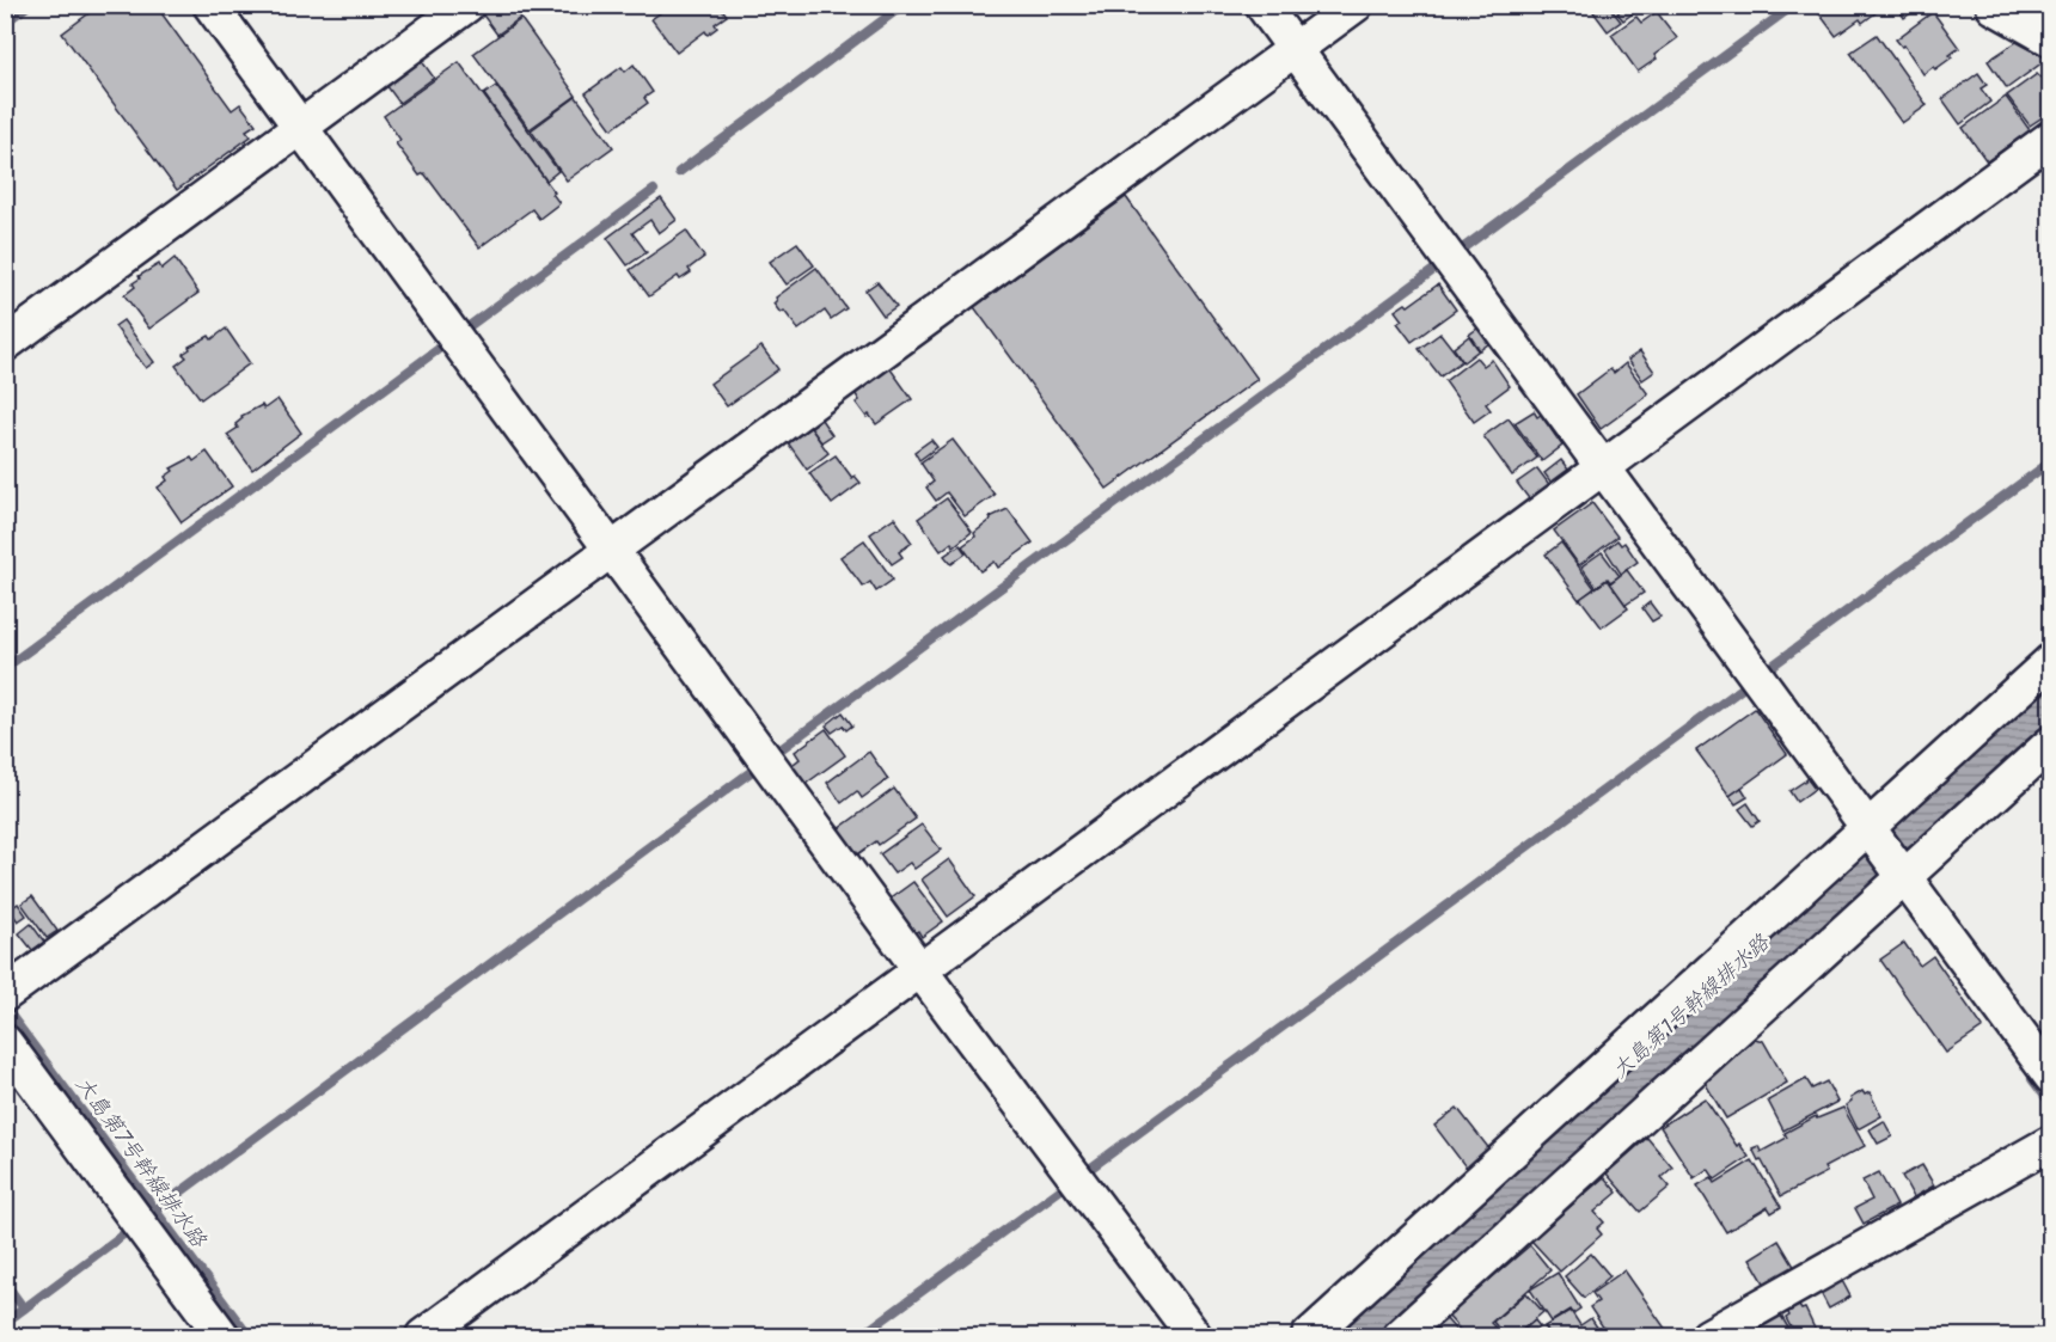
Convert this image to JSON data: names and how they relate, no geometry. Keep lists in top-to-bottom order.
{
  "water": ["大島第1号幹線排水路", "大島第7号幹線排水路"]
}
